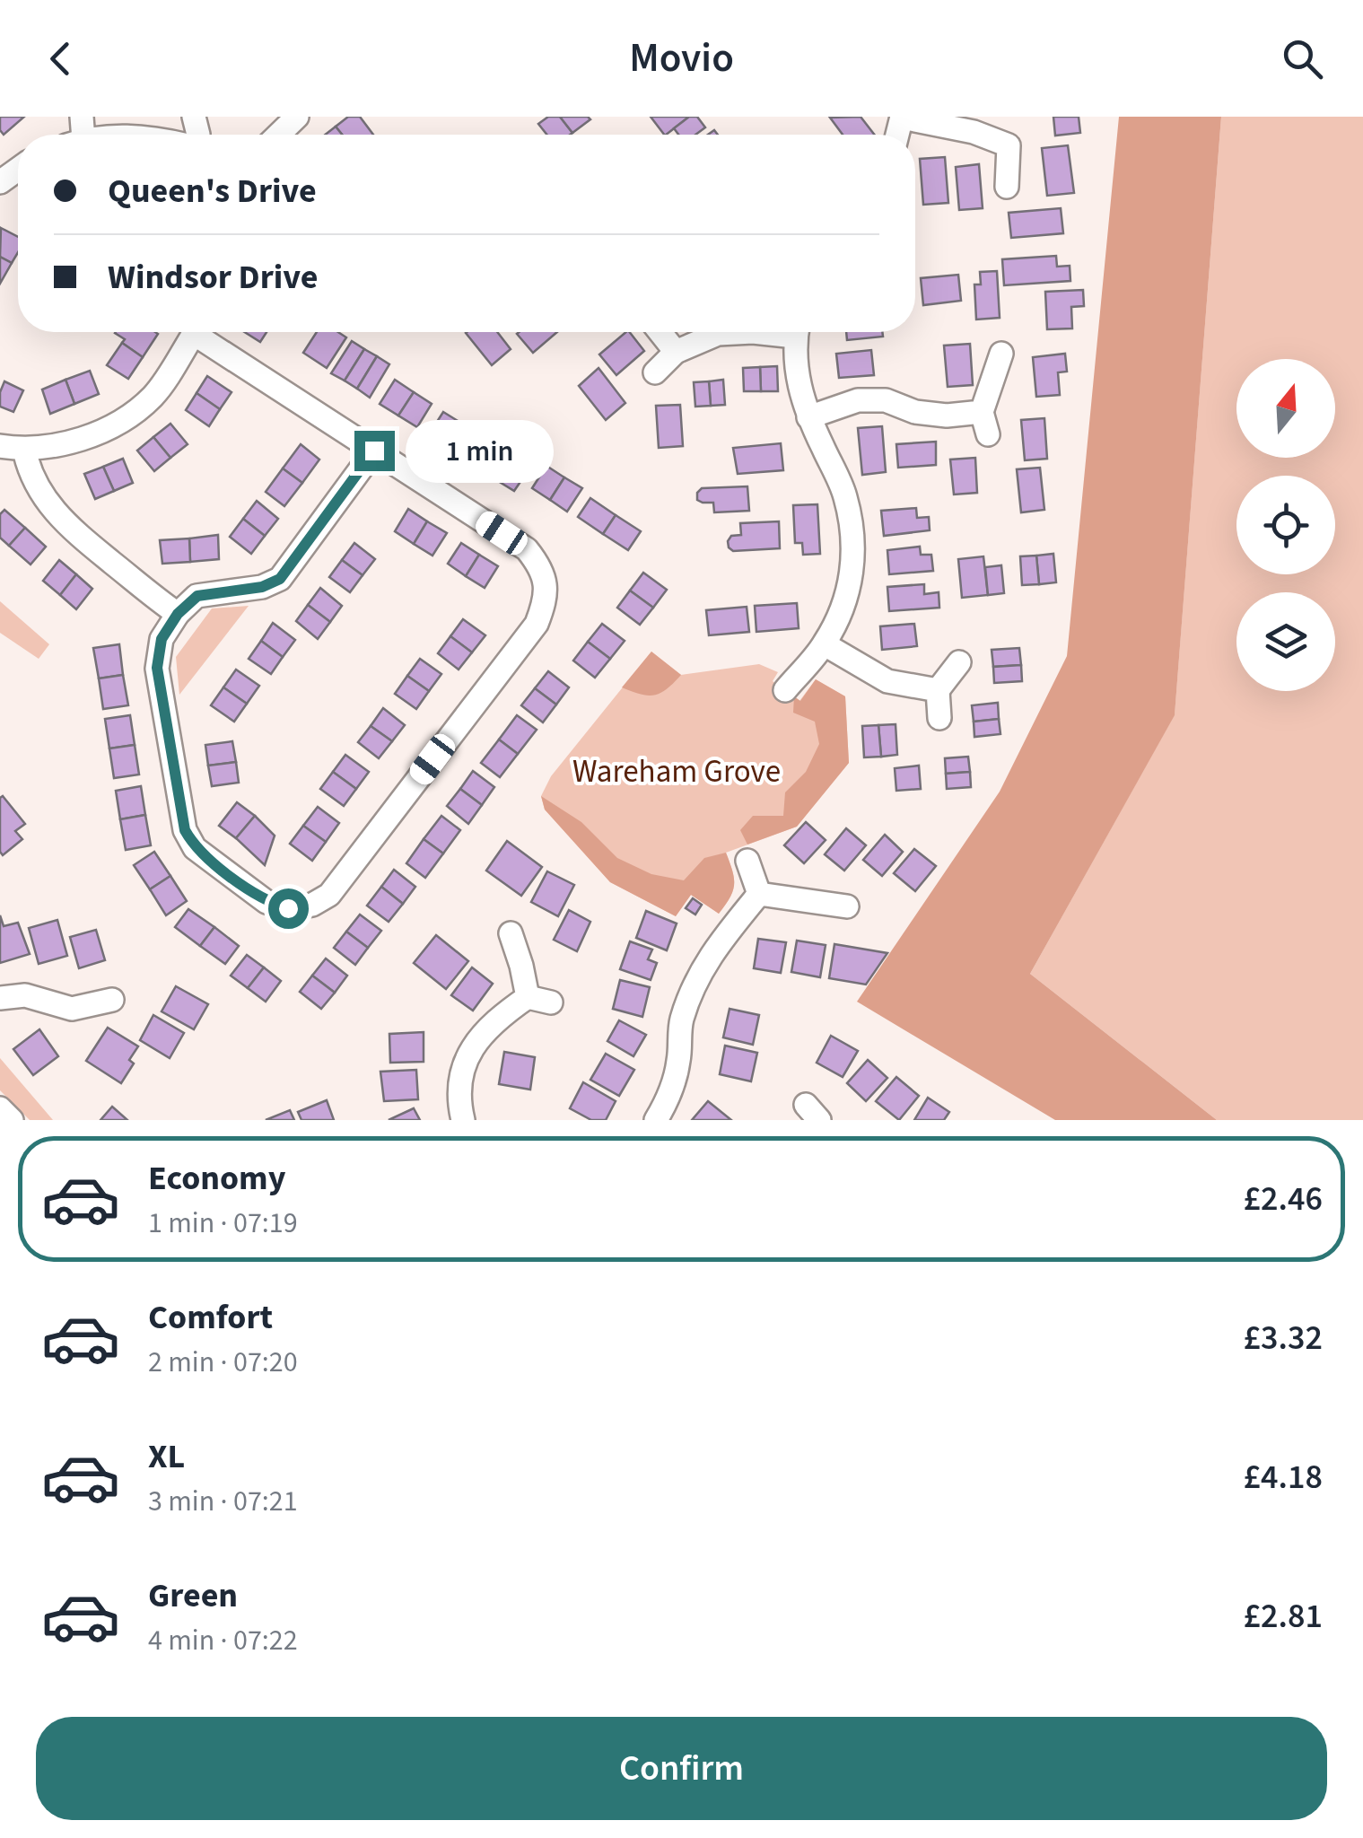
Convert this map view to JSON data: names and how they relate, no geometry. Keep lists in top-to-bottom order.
{
  "parks": ["Wareham Grove"],
  "north": "top",
  "page": {
    "header": "Movio",
    "banner": ["Queen's Drive", "Windsor Drive"],
    "bubble": "1 min",
    "list": [
      {
        "name": "Economy",
        "note": "1 min · 07:19",
        "value": "£2.46"
      },
      {
        "name": "Comfort",
        "note": "2 min · 07:20",
        "value": "£3.32"
      },
      {
        "name": "XL",
        "note": "3 min · 07:21",
        "value": "£4.18"
      },
      {
        "name": "Green",
        "note": "4 min · 07:22",
        "value": "£2.81"
      }
    ],
    "buttons": "Confirm"
  }
}
